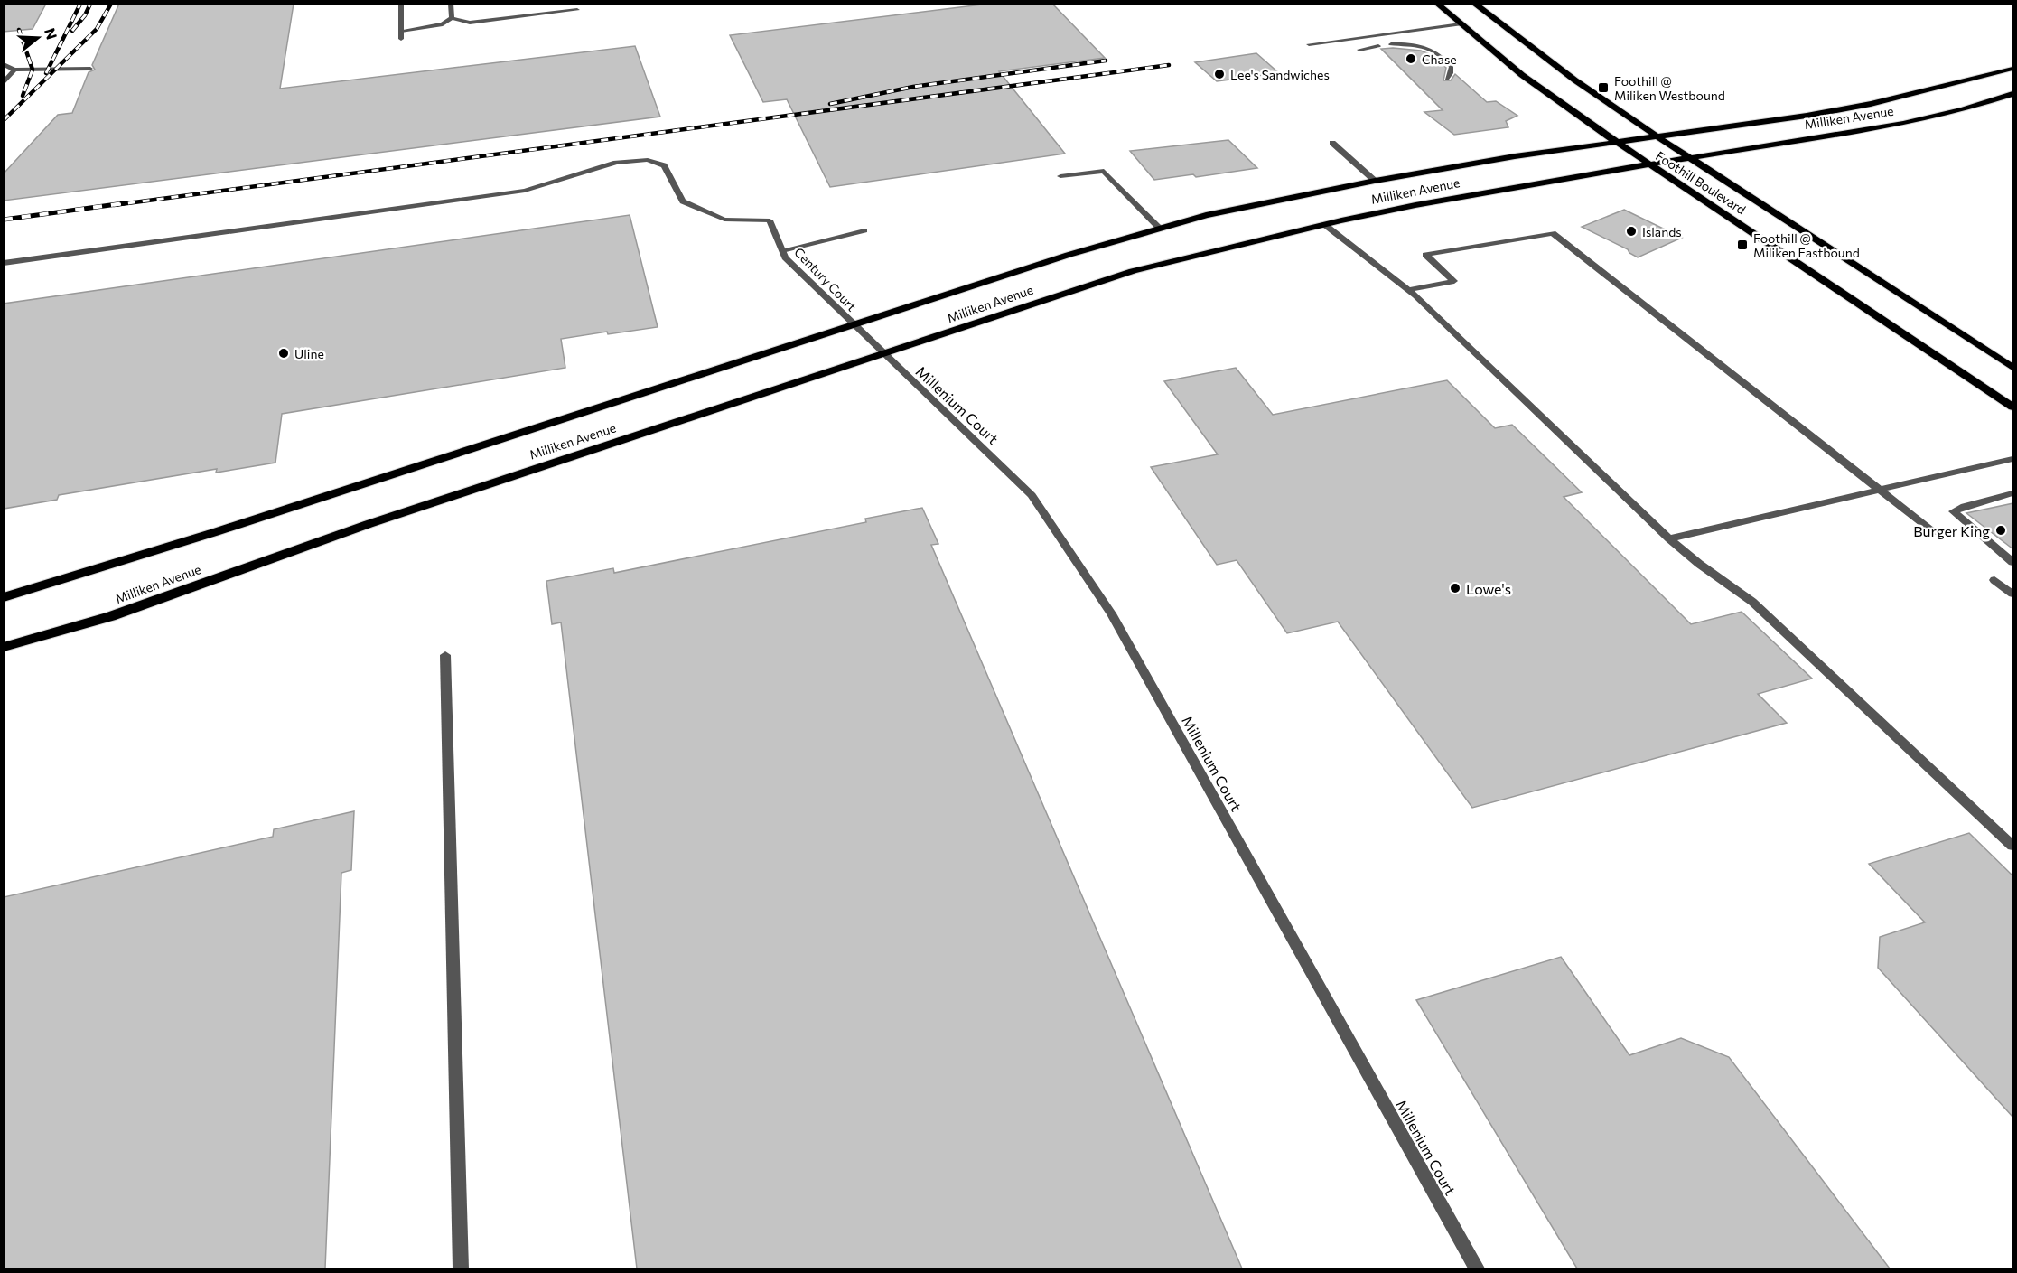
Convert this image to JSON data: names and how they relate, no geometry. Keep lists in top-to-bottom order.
{
  "streets": {
    "main road": ["Milliken Avenue", "Foothill Boulevard"],
    "street": ["Century Court", "Millenium Court"]
  },
  "crossings": [
    ["Milliken Avenue", "Foothill Boulevard"],
    ["Milliken Avenue", "Century Court"],
    ["Milliken Avenue", "Millenium Court"],
    ["Century Court", "Millenium Court"]
  ],
  "places": {
    "other": [
      "Chase",
      "Lee's Sandwiches",
      "Islands",
      "Uline",
      "Burger King",
      "Lowe's"
    ],
    "transit": ["Foothill @ Miliken Westbound", "Foothill @ Miliken Eastbound"]
  },
  "north": "right"
}
